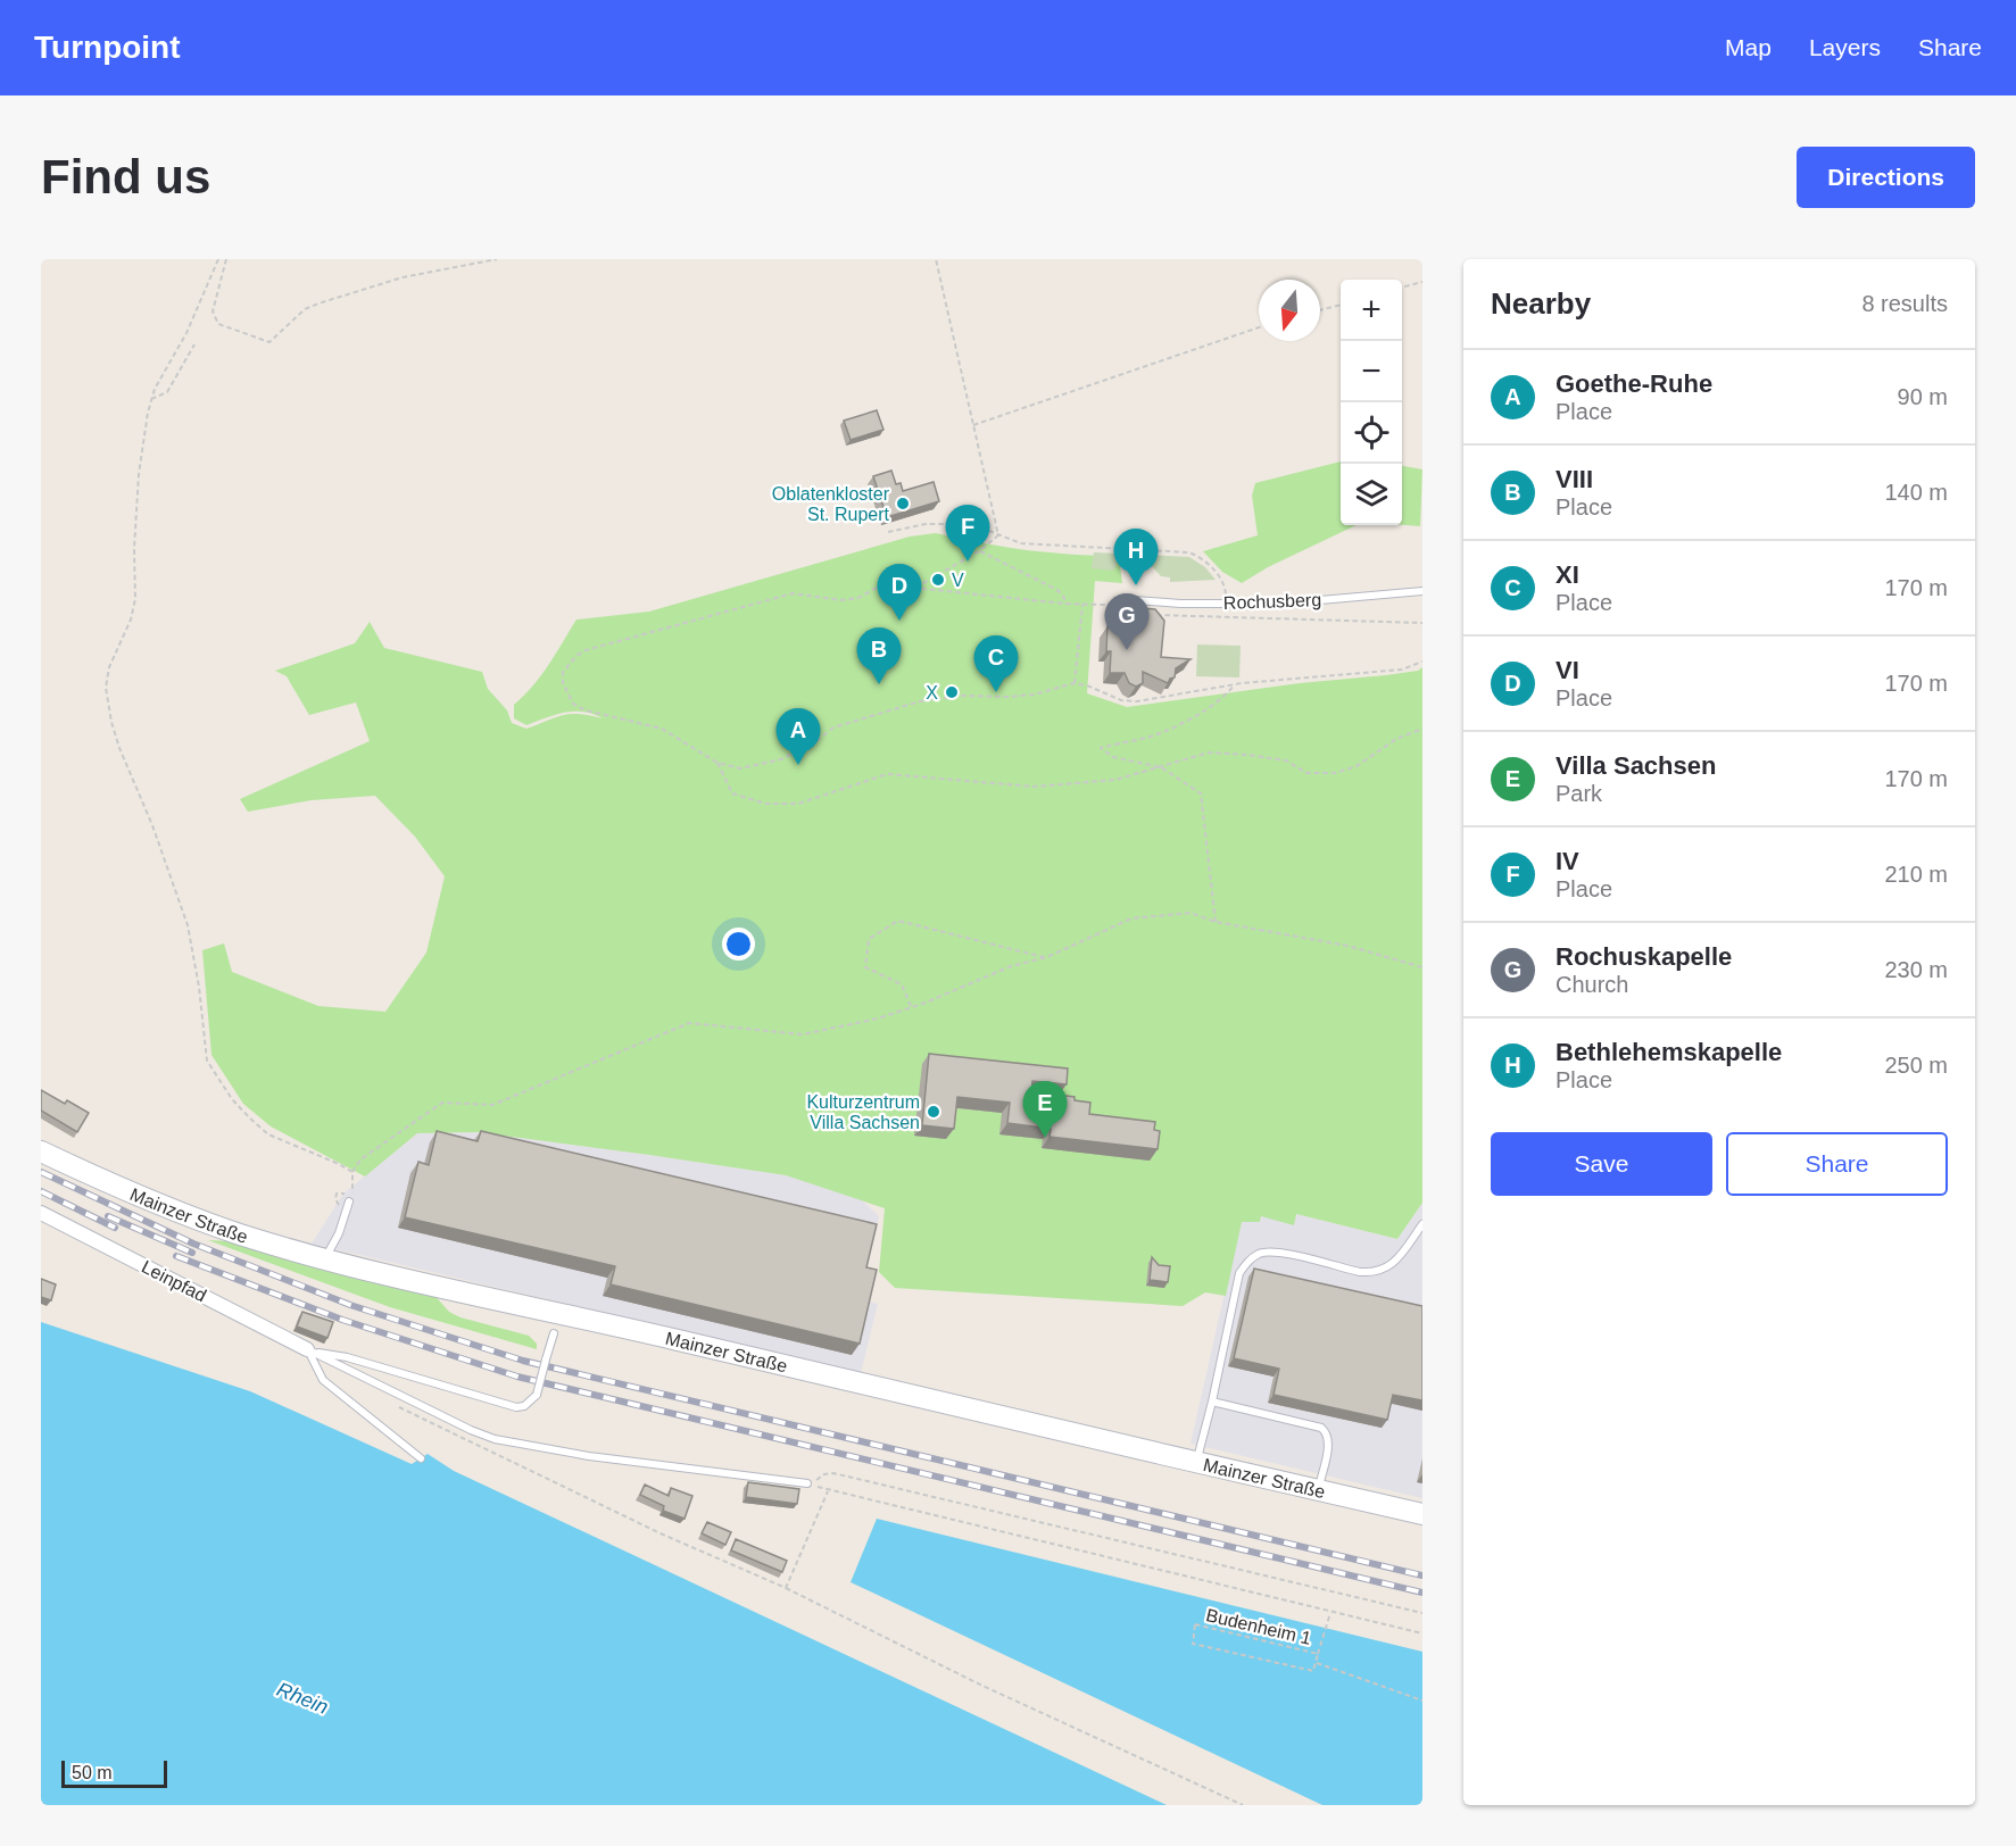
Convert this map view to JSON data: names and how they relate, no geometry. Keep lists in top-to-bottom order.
{
  "streets": {
    "main road": ["Mainzer Straße"],
    "street": ["Leinpfad"],
    "lane": ["Rochusberg"],
    "path": ["Budenheim 1"]
  },
  "water": ["Rhein"],
  "places": [
    "Oblatenkloster St. Rupert",
    "V",
    "X",
    "Kulturzentrum Villa Sachsen"
  ],
  "scale_bar": "50 m",
  "north": "bottom",
  "page": {
    "header": "Turnpoint",
    "nav": ["Map", "Layers", "Share"],
    "buttons": [
      "Directions",
      ["Save", "Share"]
    ],
    "title": "Find us",
    "heading": ["Nearby", "8 results"],
    "map_buttons": ["+", "−"],
    "list": [
      {
        "mark": "A",
        "name": "Goethe-Ruhe",
        "note": "Place",
        "value": "90 m"
      },
      {
        "mark": "B",
        "name": "VIII",
        "note": "Place",
        "value": "140 m"
      },
      {
        "mark": "C",
        "name": "XI",
        "note": "Place",
        "value": "170 m"
      },
      {
        "mark": "D",
        "name": "VI",
        "note": "Place",
        "value": "170 m"
      },
      {
        "mark": "E",
        "name": "Villa Sachsen",
        "note": "Park",
        "value": "170 m"
      },
      {
        "mark": "F",
        "name": "IV",
        "note": "Place",
        "value": "210 m"
      },
      {
        "mark": "G",
        "name": "Rochuskapelle",
        "note": "Church",
        "value": "230 m"
      },
      {
        "mark": "H",
        "name": "Bethlehemskapelle",
        "note": "Place",
        "value": "250 m"
      }
    ],
    "pins": [
      "F",
      "H",
      "D",
      "G",
      "B",
      "C",
      "A",
      "E"
    ],
    "scale": "50 m"
  }
}
